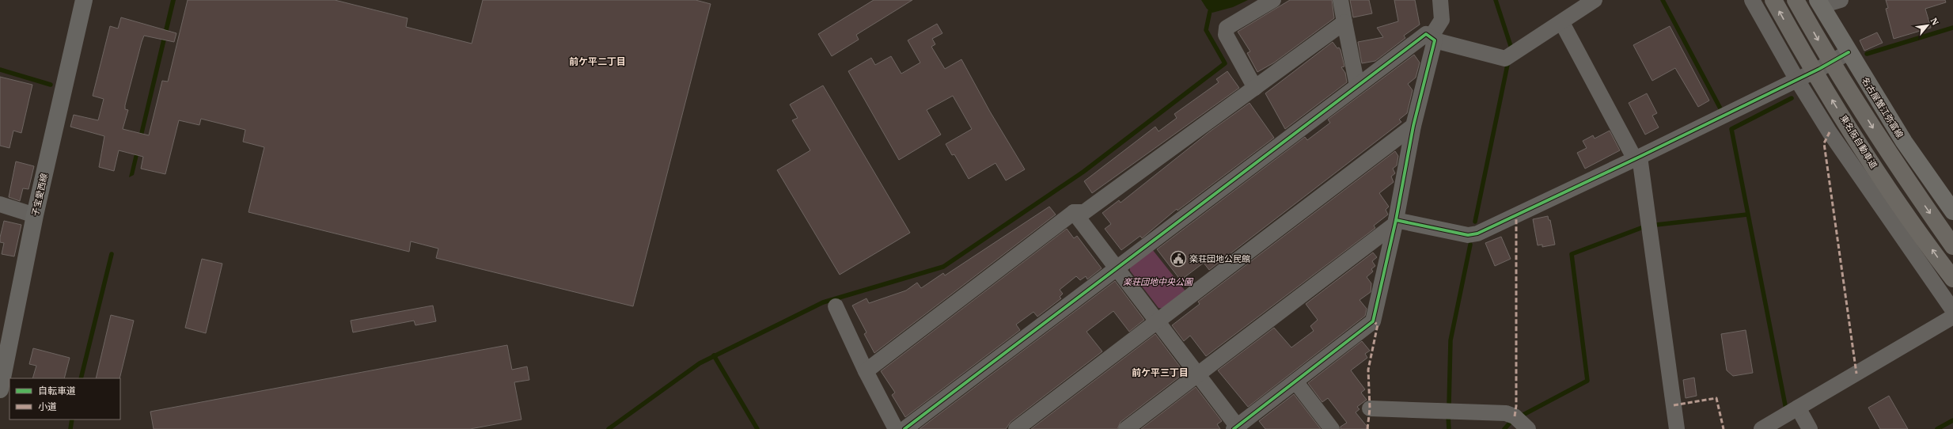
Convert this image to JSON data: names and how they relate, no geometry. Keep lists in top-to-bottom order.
{
  "streets": {
    "highway": ["東名阪自動車道"],
    "main road": ["名古屋蟹江弥富線", "子宝愛西線"]
  },
  "districts": ["前ケ平二丁目", "前ケ平三丁目"],
  "parks": ["楽荘団地中央公園"],
  "places": {
    "public building": ["楽荘団地公民館"]
  },
  "legend": ["自転車道", "小道"],
  "north": "top right"
}
